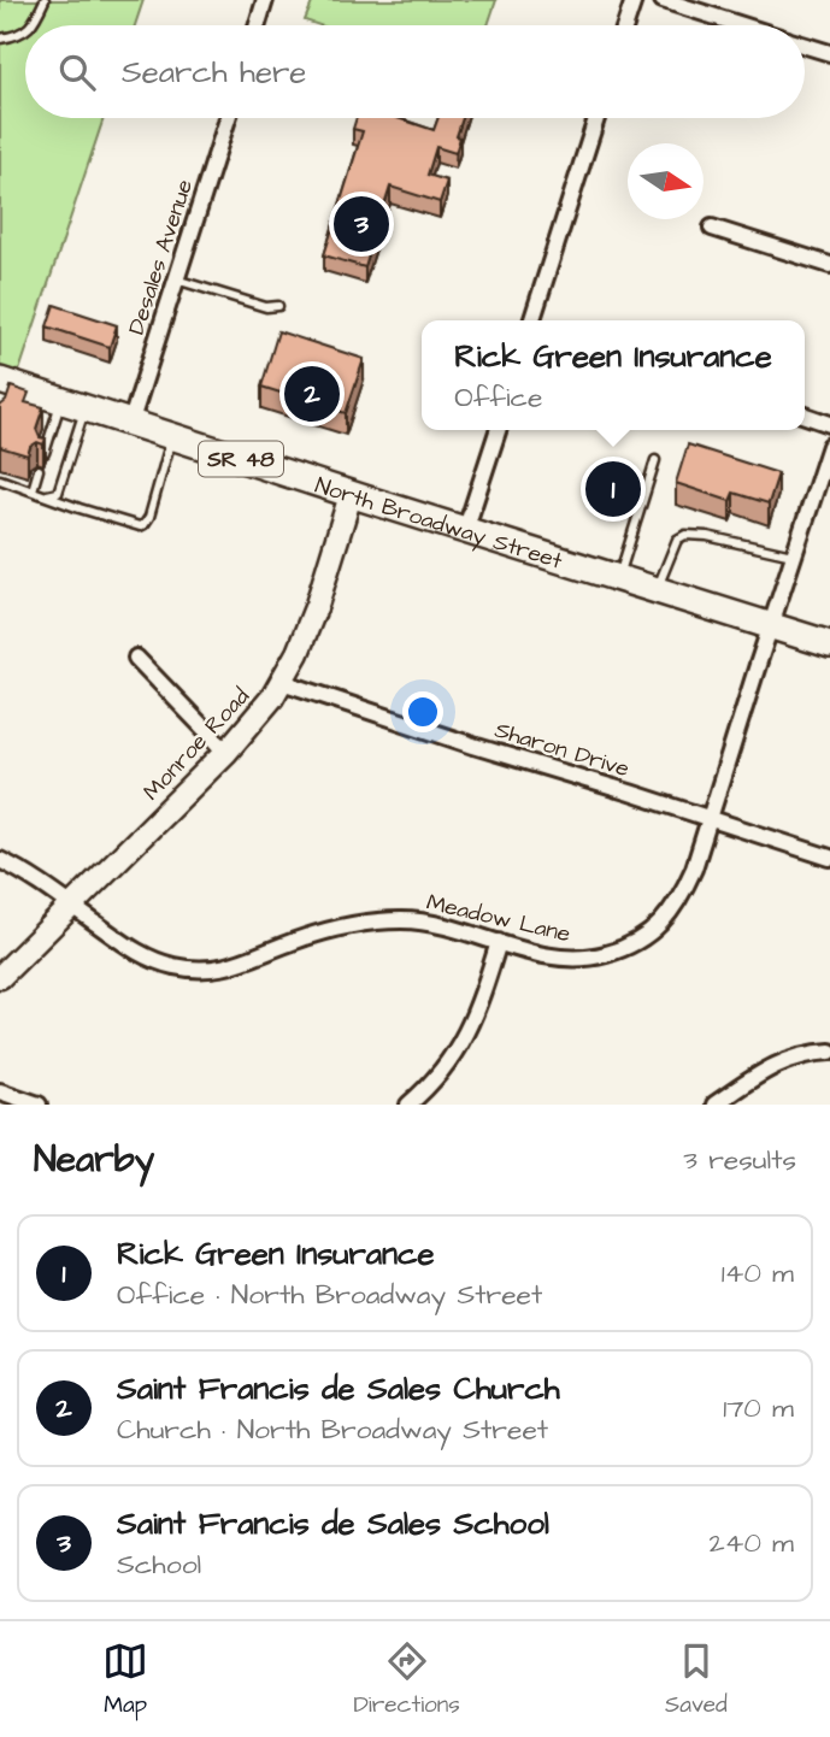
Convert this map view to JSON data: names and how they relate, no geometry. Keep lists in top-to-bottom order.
{
  "streets": {
    "main road": ["SR 48", "North Broadway Street"],
    "street": [
      "Desales Avenue",
      "Monroe Road",
      "Sharon Drive",
      "Meadow Lane"
    ]
  },
  "crossings": [
    ["Desales Avenue", "North Broadway Street"],
    ["North Broadway Street", "Monroe Road"],
    ["North Broadway Street", "Meadow Lane"],
    ["Monroe Road", "Sharon Drive"],
    ["Monroe Road", "Meadow Lane"],
    ["Sharon Drive", "Meadow Lane"]
  ],
  "north": "right",
  "page": {
    "search": "Search here",
    "pins": ["3", "2", "1"],
    "popup": ["Rick Green Insurance", "Office"],
    "heading": ["Nearby", "3 results"],
    "list": [
      {
        "mark": "1",
        "name": "Rick Green Insurance",
        "note": "Office · North Broadway Street",
        "value": "140 m"
      },
      {
        "mark": "2",
        "name": "Saint Francis de Sales Church",
        "note": "Church · North Broadway Street",
        "value": "170 m"
      },
      {
        "mark": "3",
        "name": "Saint Francis de Sales School",
        "note": "School",
        "value": "240 m"
      }
    ],
    "nav": ["Map", "Directions", "Saved"]
  }
}
